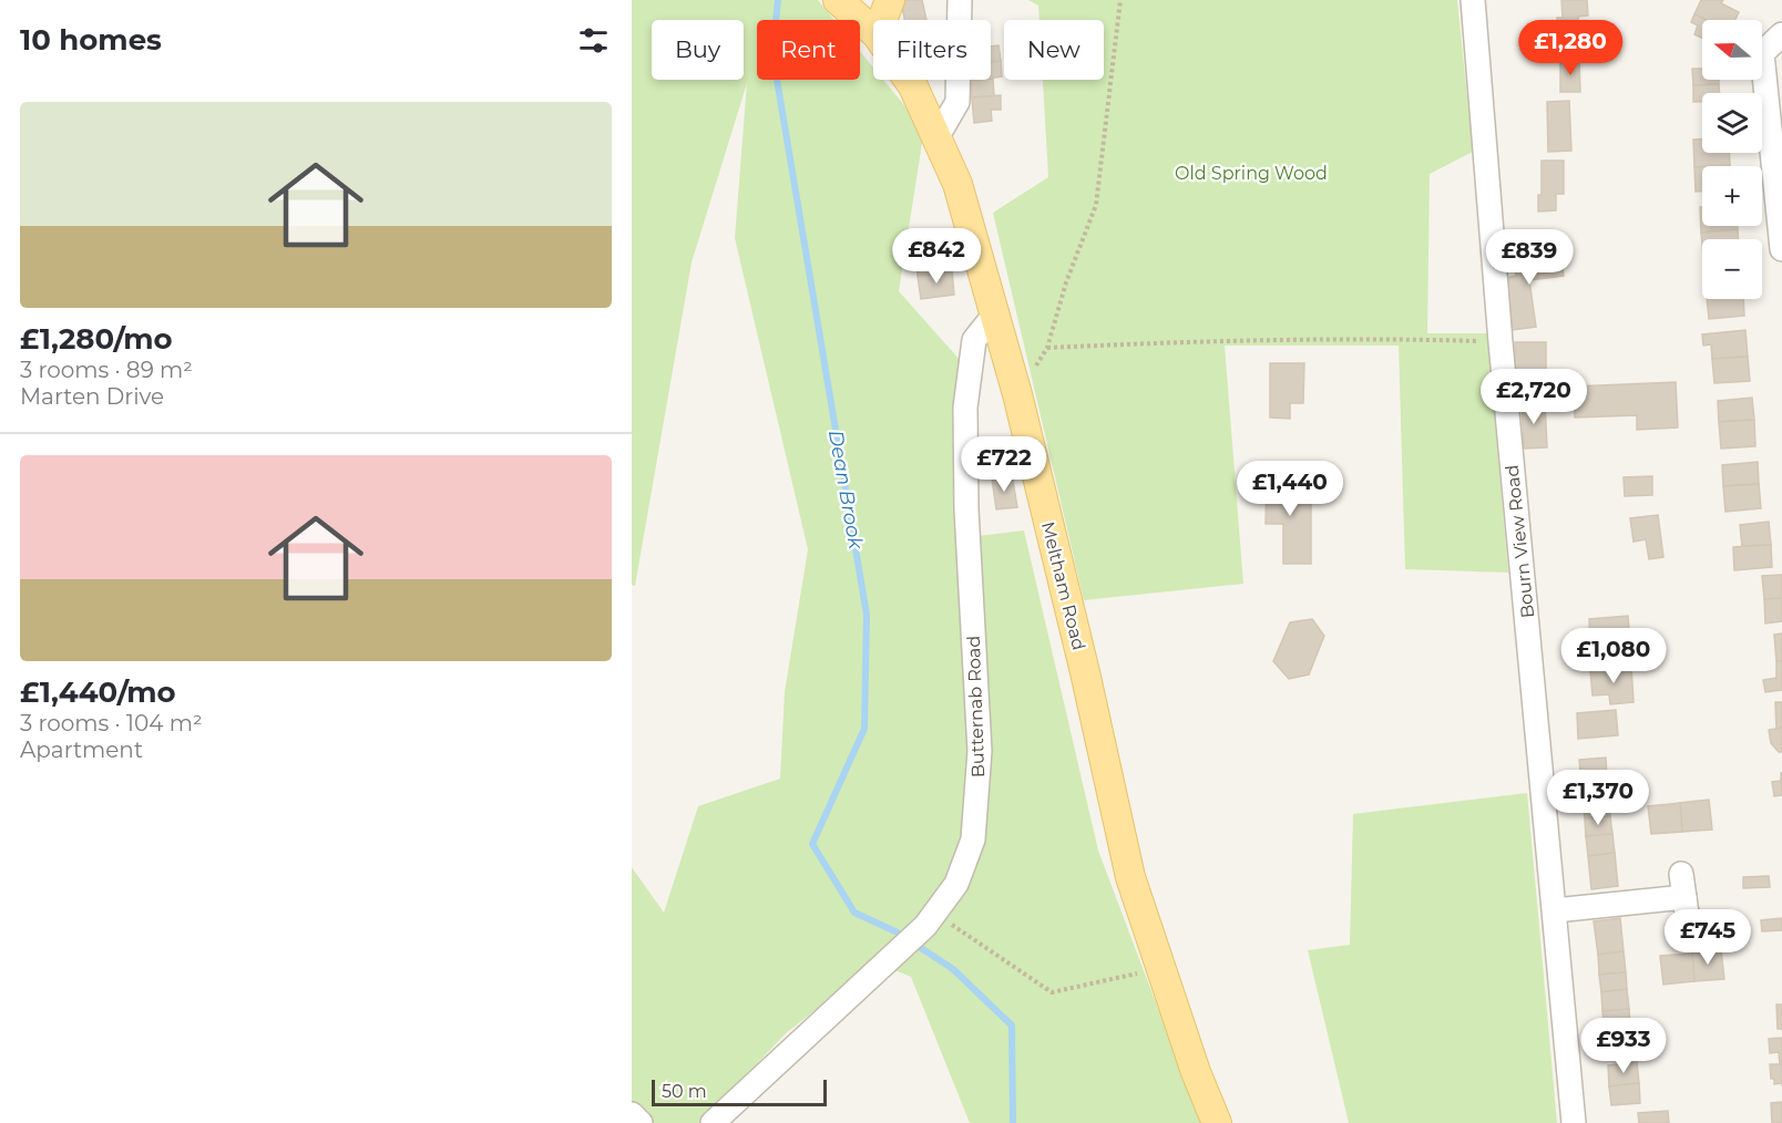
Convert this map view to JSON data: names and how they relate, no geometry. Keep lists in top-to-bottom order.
{
  "streets": {
    "main road": ["Meltham Road"],
    "street": ["Bourn View Road", "Butternab Road"]
  },
  "crossings": [
    ["Meltham Road", "Butternab Road"]
  ],
  "water": ["Dean Brook"],
  "parks": ["Old Spring Wood"],
  "scale_bar": "50 m",
  "north": "left",
  "page": {
    "heading": "10 homes",
    "map_buttons": ["+", "−"],
    "price": [
      "£1,280",
      "£842",
      "£839",
      "£2,720",
      "£722",
      "£1,440",
      "£1,080",
      "£1,370",
      "£745",
      "£933"
    ],
    "chip": [
      "Buy",
      "Rent",
      "Filters",
      "New"
    ],
    "list": [
      {
        "name": "£1,280/mo",
        "note": "3 rooms · 89 m² · Marten Drive"
      },
      {
        "name": "£1,440/mo",
        "note": "3 rooms · 104 m² · Apartment"
      }
    ],
    "scale": "50 m"
  }
}
